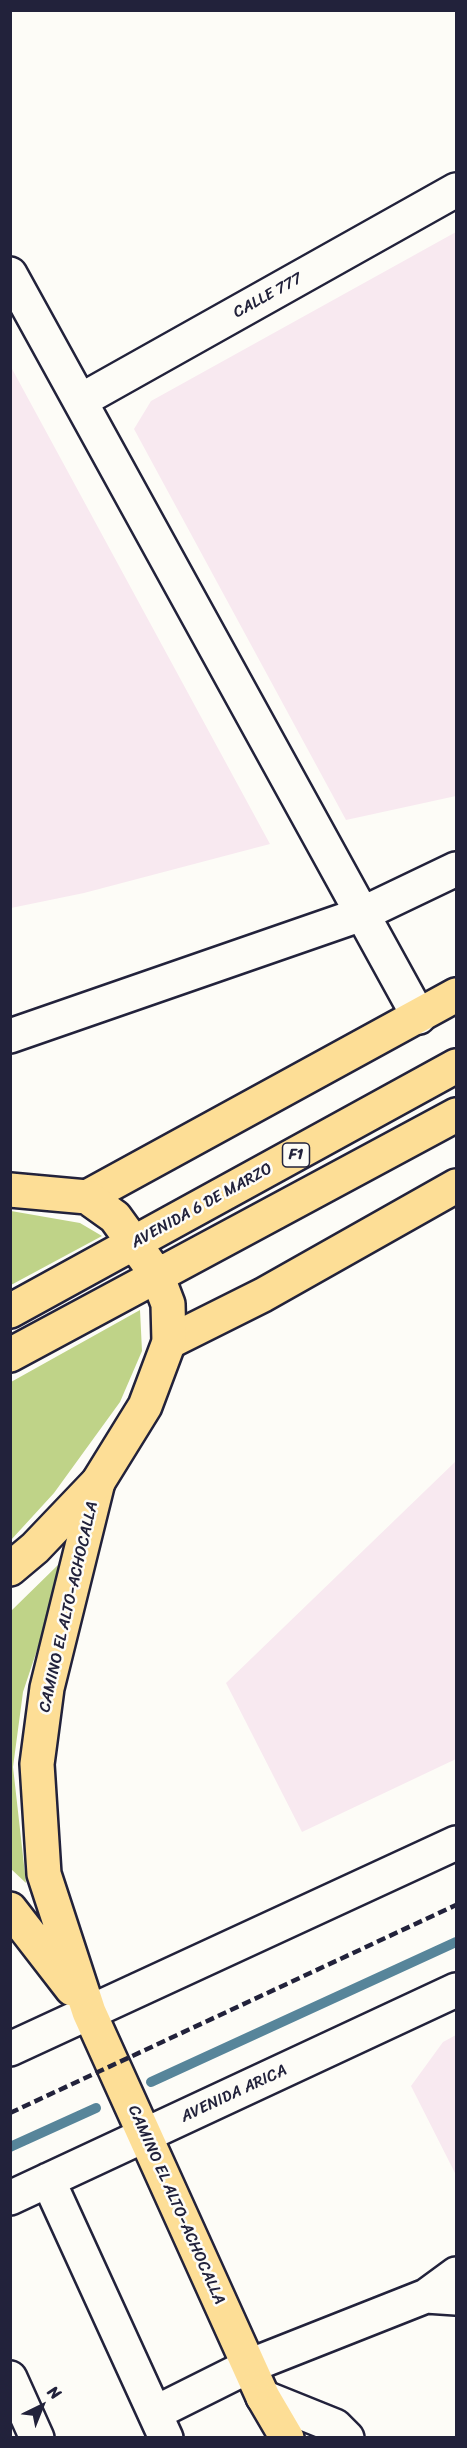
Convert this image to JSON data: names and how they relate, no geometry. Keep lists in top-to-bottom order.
{
  "streets": {
    "main road": ["F1", "AVENIDA 6 DE MARZO", "CAMINO EL ALTO-ACHOCALLA"],
    "street": ["CALLE 777", "AVENIDA ARICA"]
  },
  "crossings": [
    ["CAMINO EL ALTO-ACHOCALLA", "AVENIDA ARICA"]
  ],
  "north": "top right"
}
